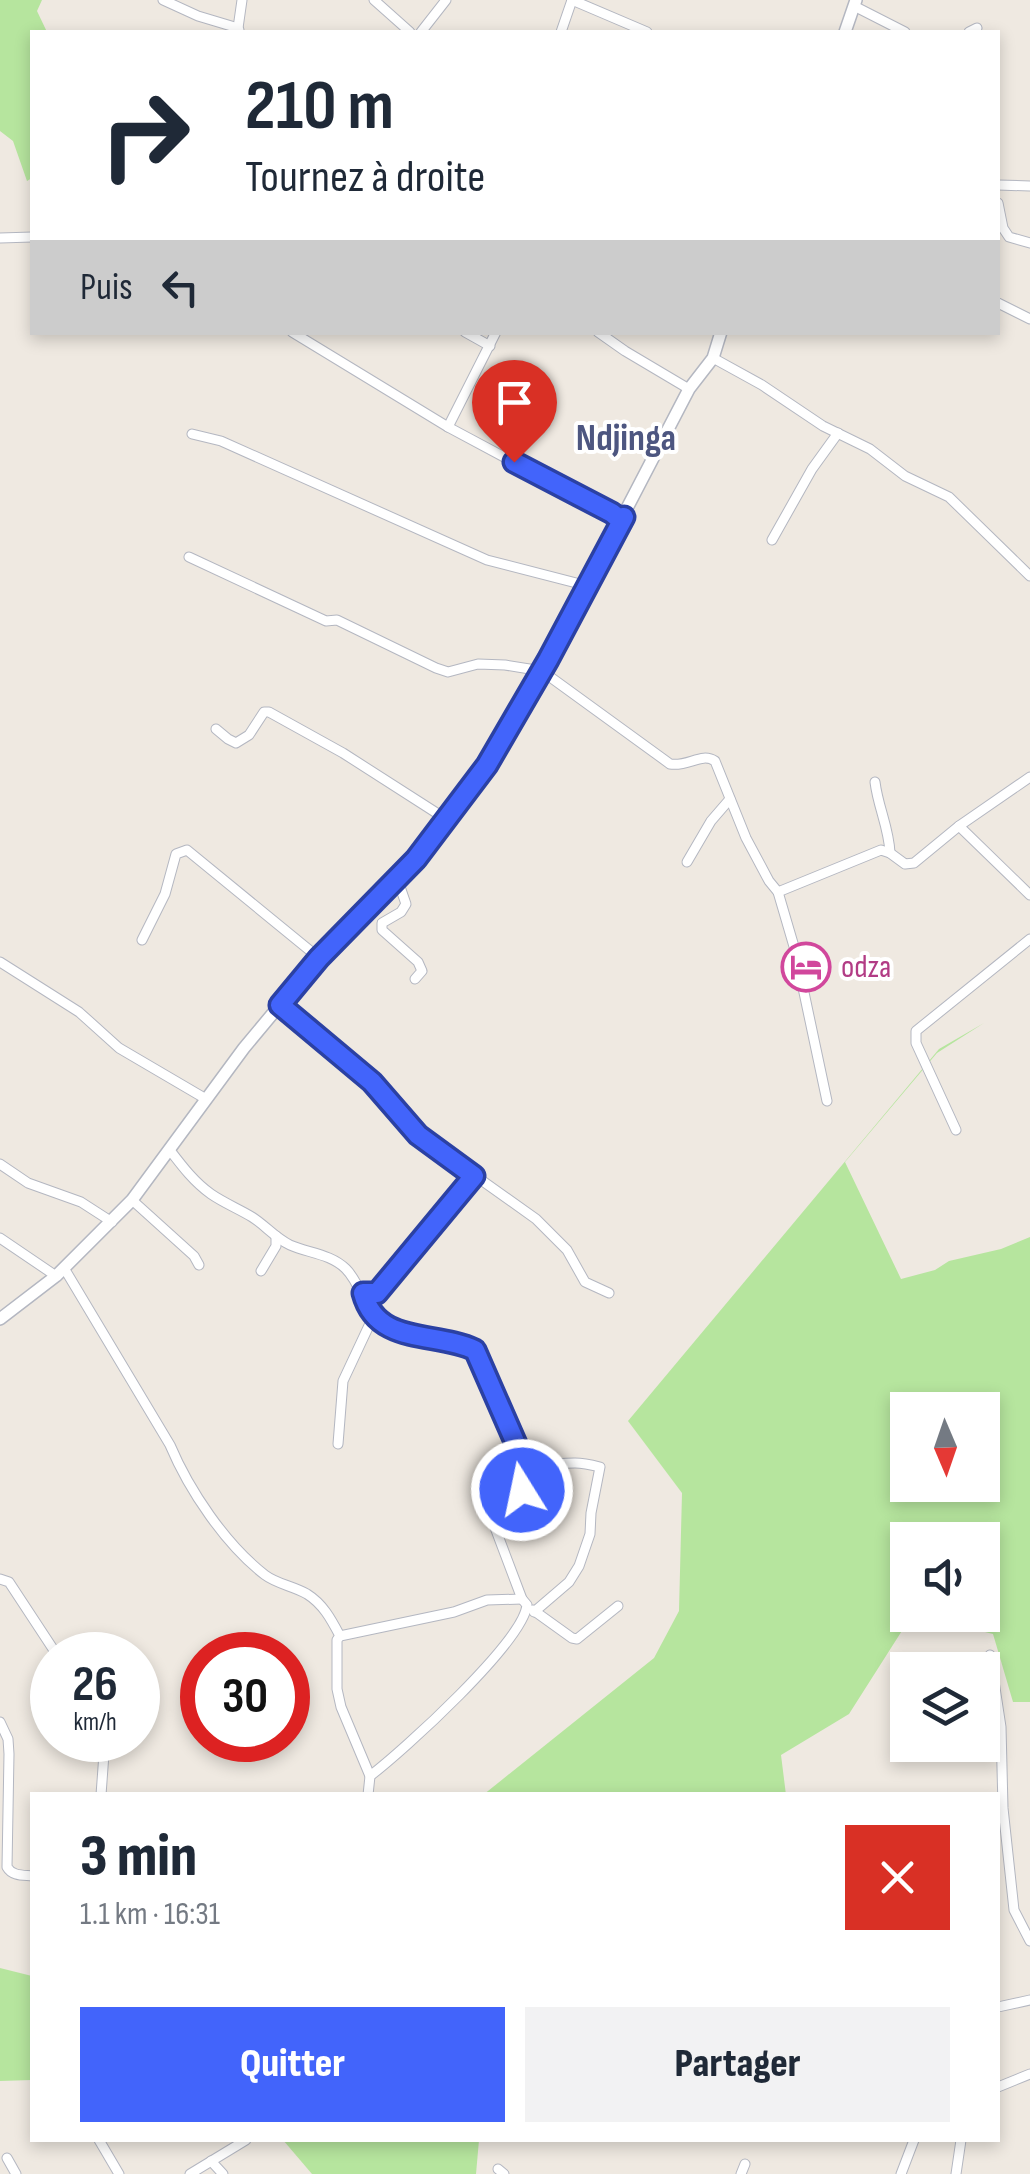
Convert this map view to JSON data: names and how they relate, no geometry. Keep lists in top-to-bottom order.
{
  "districts": ["Ndjinga"],
  "places": {
    "hotel": ["odza"]
  },
  "north": "bottom",
  "page": {
    "turn": ["210 m", "Tournez à droite"],
    "then": "Puis",
    "speed": "26 km/h",
    "limit": "30",
    "heading": ["3 min", "1.1 km · 16:31"],
    "buttons": ["Quitter", "Partager"]
  }
}
